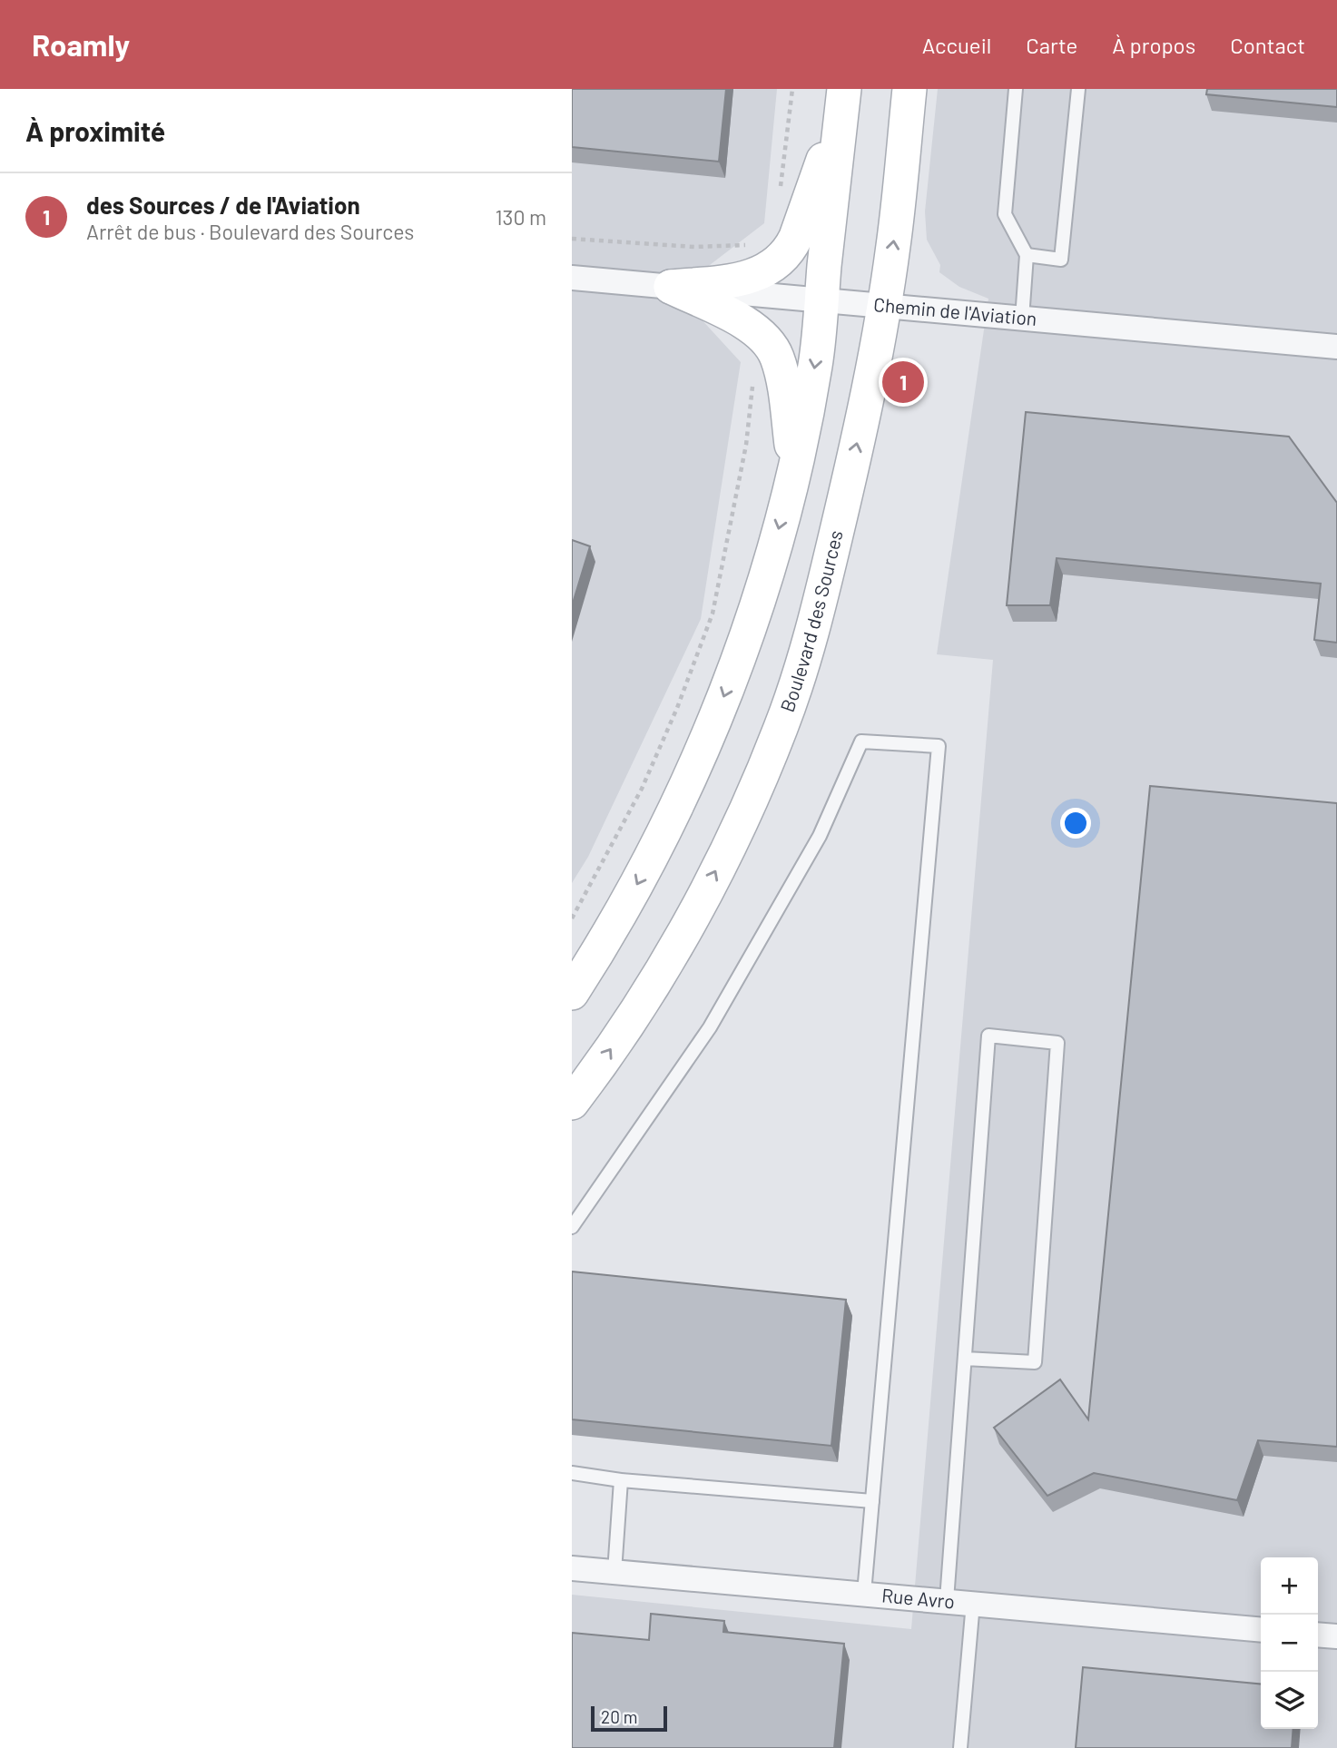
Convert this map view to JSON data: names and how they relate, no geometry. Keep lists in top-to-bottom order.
{
  "streets": {
    "main road": ["Boulevard des Sources"],
    "street": ["Chemin de l'Aviation", "Rue Avro"]
  },
  "crossings": [
    ["Chemin de l'Aviation", "Boulevard des Sources"]
  ],
  "scale_bar": "20 m",
  "page": {
    "header": "Roamly",
    "nav": [
      "Accueil",
      "Carte",
      "À propos",
      "Contact"
    ],
    "heading": "À proximité",
    "list": [
      {
        "mark": "1",
        "name": "des Sources / de l'Aviation",
        "note": "Arrêt de bus · Boulevard des Sources",
        "value": "130 m"
      }
    ],
    "pins": "1",
    "map_buttons": ["+", "−"],
    "scale": "20 m"
  }
}
